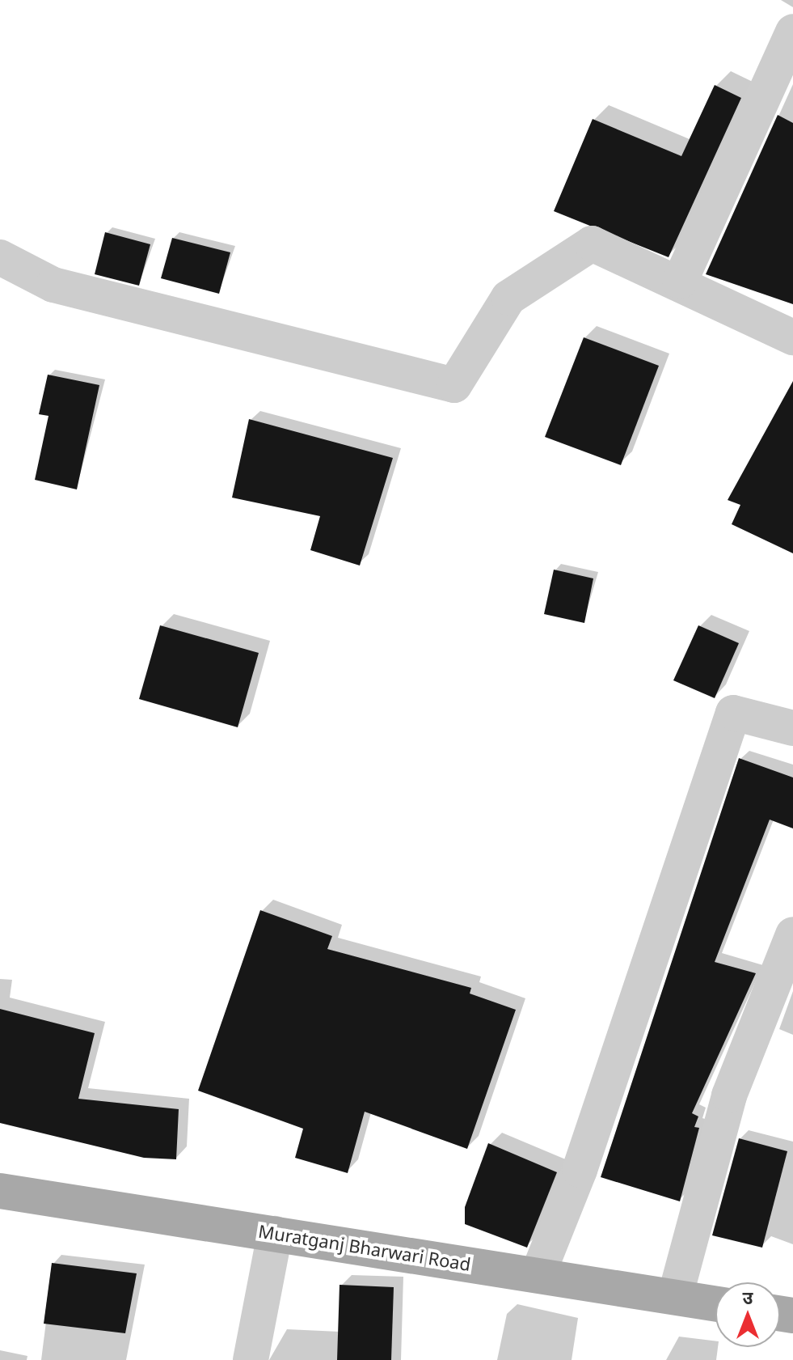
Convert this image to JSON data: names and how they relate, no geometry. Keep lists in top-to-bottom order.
{
  "streets": {
    "main road": ["Muratganj Bharwari Road"]
  },
  "north": "top"
}
